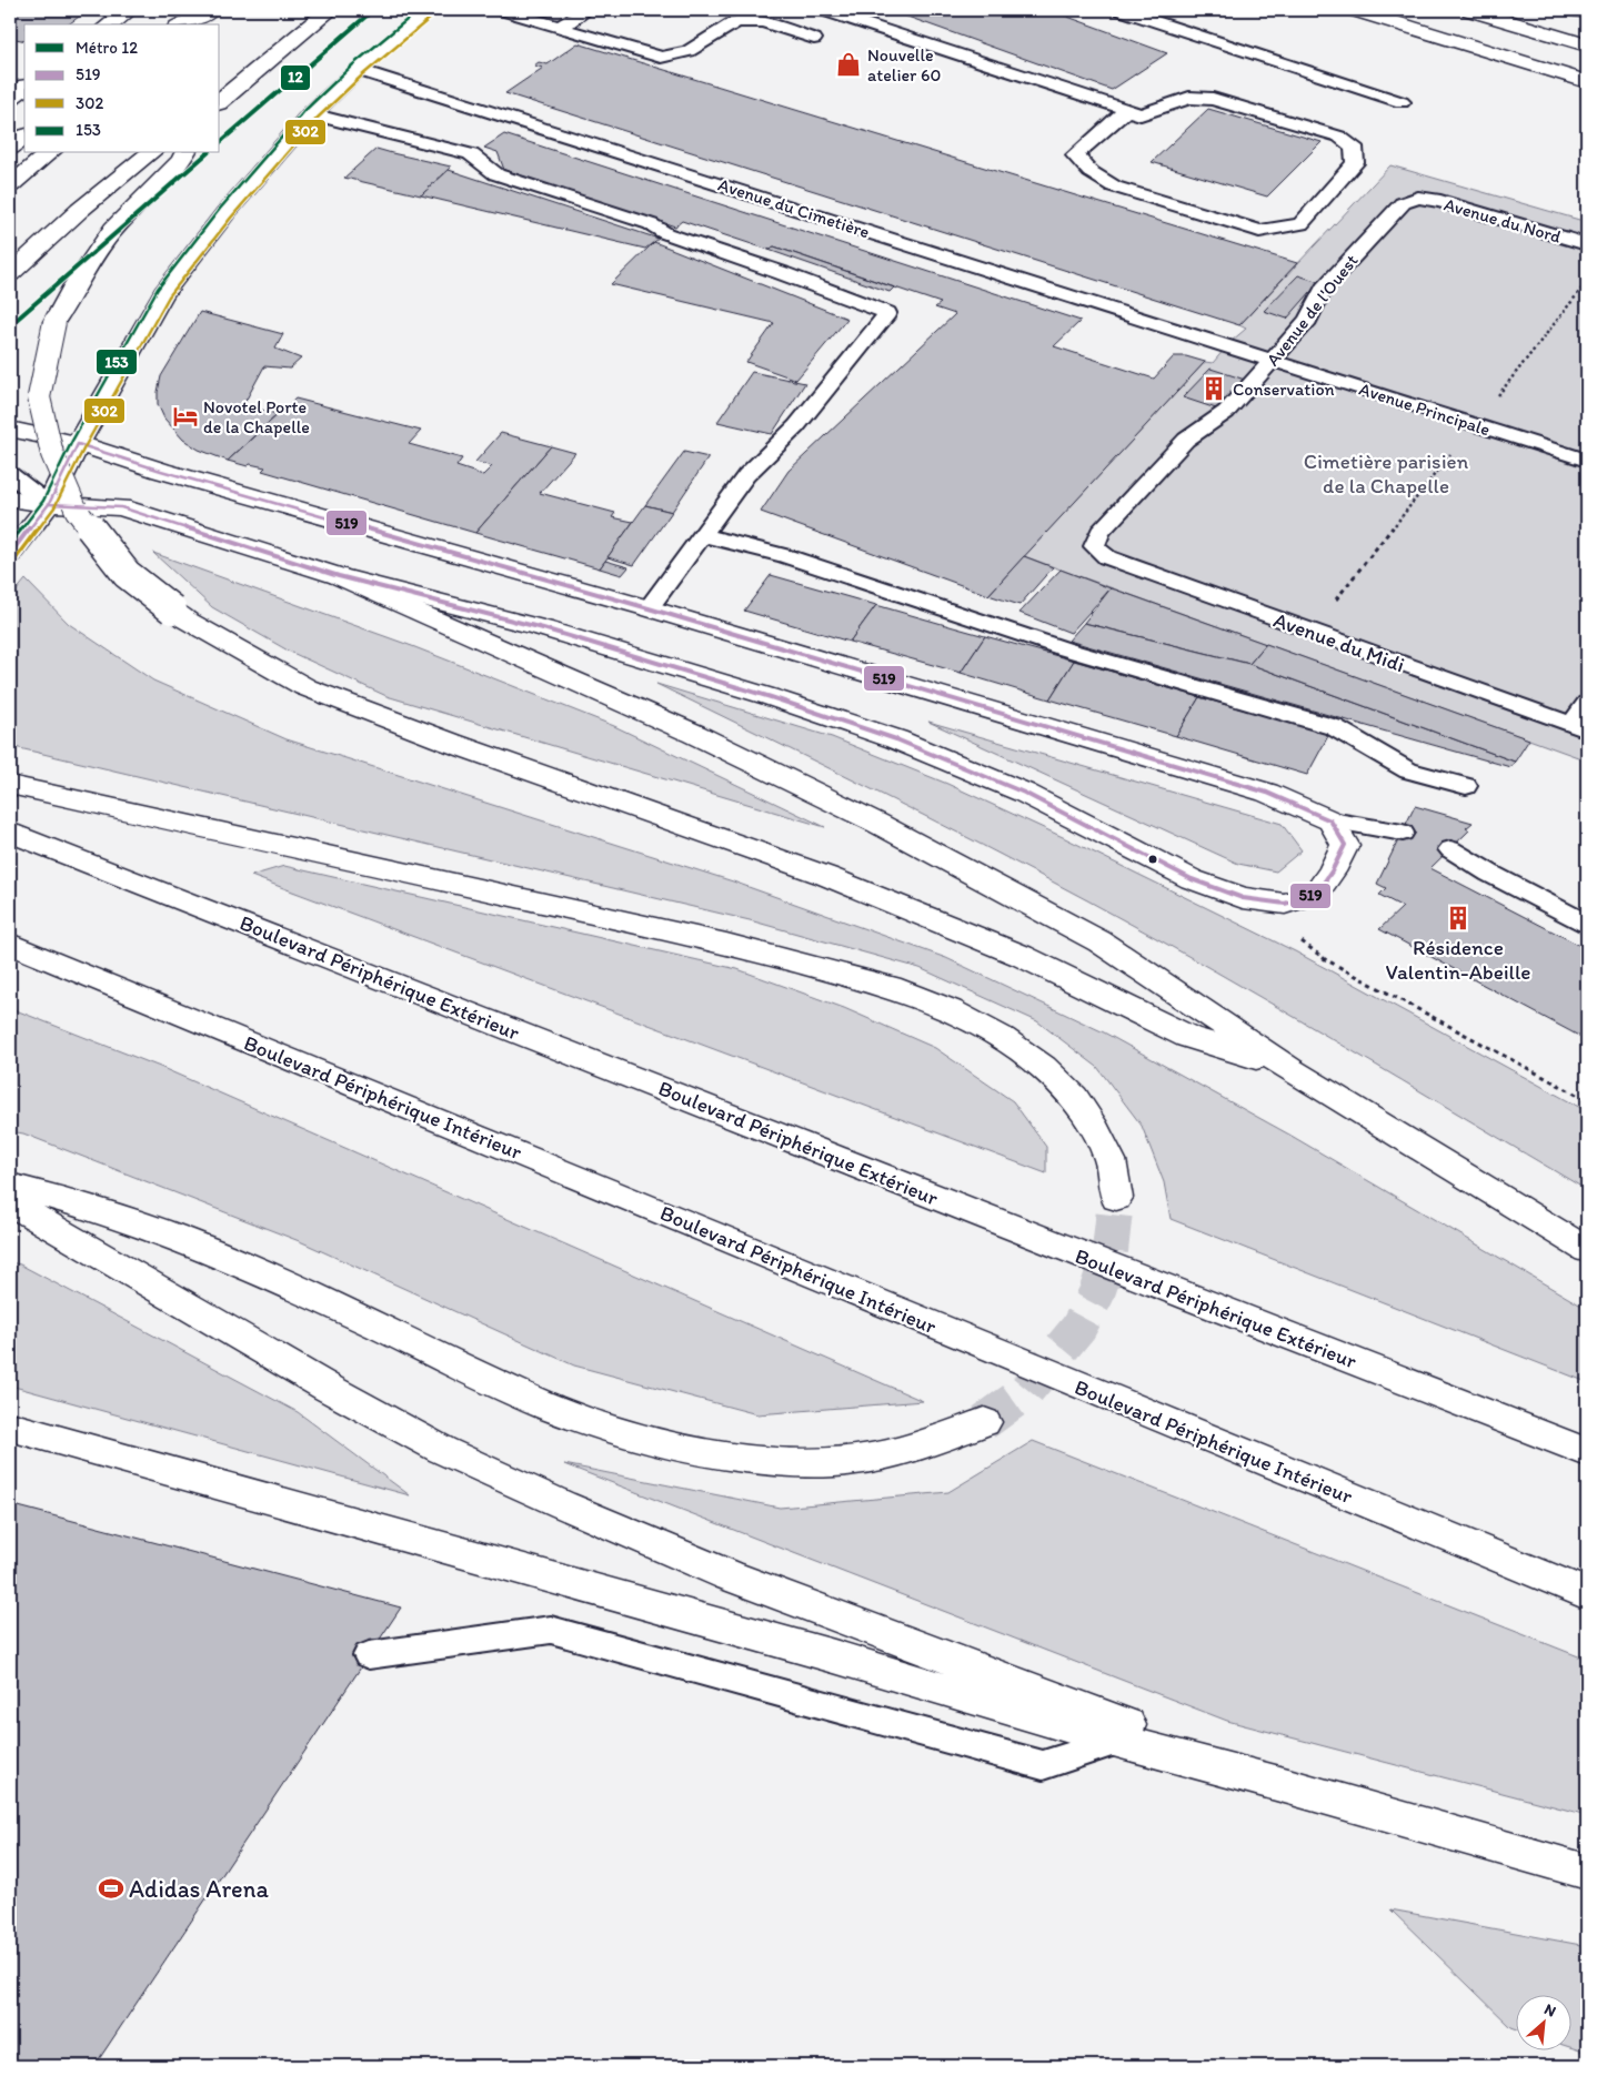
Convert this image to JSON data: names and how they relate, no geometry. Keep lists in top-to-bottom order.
{
  "streets": {
    "main road": ["Boulevard Périphérique Extérieur", "Boulevard Périphérique Intérieur"],
    "lane": [
      "Avenue du Cimetière",
      "Avenue du Nord",
      "Avenue de l'Ouest",
      "Avenue Principale",
      "Avenue du Midi"
    ]
  },
  "crossings": [
    ["Avenue du Cimetière", "Avenue Principale"],
    ["Avenue du Nord", "Avenue de l'Ouest"],
    ["Avenue de l'Ouest", "Avenue Principale"],
    ["Avenue de l'Ouest", "Avenue du Midi"]
  ],
  "parks": ["Cimetière parisien de la Chapelle"],
  "places": {
    "shop": ["Nouvelle atelier 60"],
    "building": ["Conservation", "Résidence Valentin-Abeille"],
    "hotel": ["Novotel Porte de la Chapelle"],
    "sports": ["Adidas Arena"]
  },
  "lines": [
    "metro line 12",
    "transit line 153",
    "transit line 302",
    "transit line 519"
  ],
  "legend": [
    "Métro 12",
    "519",
    "302",
    "153"
  ],
  "north": "top right"
}
